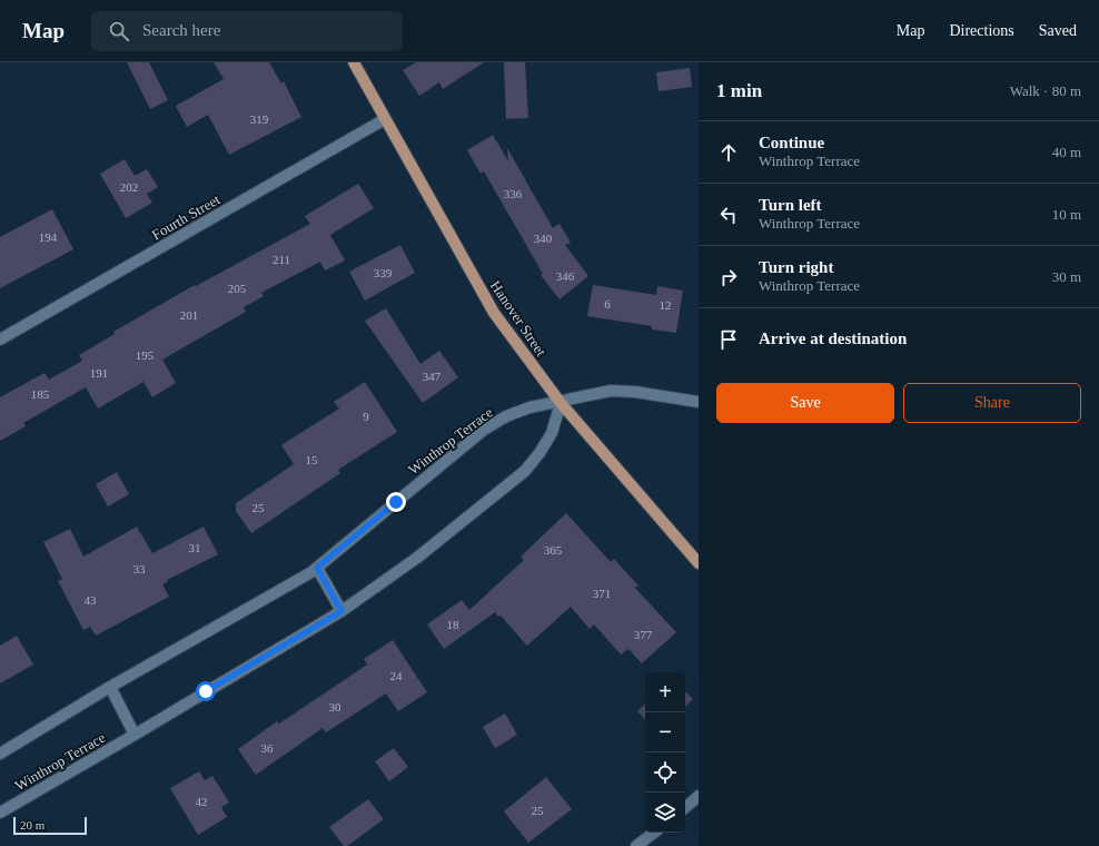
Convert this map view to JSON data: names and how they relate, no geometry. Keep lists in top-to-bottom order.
{
  "streets": {
    "main road": ["Hanover Street"],
    "street": ["Fourth Street", "Winthrop Terrace"]
  },
  "crossings": [
    ["Fourth Street", "Hanover Street"],
    ["Hanover Street", "Winthrop Terrace"]
  ],
  "house_numbers": [
    "319",
    "202",
    "336",
    "194",
    "340",
    "211",
    "339",
    "346",
    "205",
    "6",
    "12",
    "201",
    "195",
    "191",
    "347",
    "185",
    "9",
    "15",
    "25",
    "31",
    "365",
    "33",
    "371",
    "43",
    "18",
    "377",
    "24",
    "30",
    "36",
    "42",
    "25"
  ],
  "scale_bar": "20 m",
  "page": {
    "header": "Map",
    "search": "Search here",
    "nav": ["Map", "Directions", "Saved"],
    "heading": ["1 min", "Walk · 80 m"],
    "list": [
      ["Continue", "Winthrop Terrace", "40 m"],
      ["Turn left", "Winthrop Terrace", "10 m"],
      ["Turn right", "Winthrop Terrace", "30 m"],
      "Arrive at destination"
    ],
    "buttons": ["Save", "Share"],
    "map_buttons": ["+", "−"],
    "scale": "20 m"
  }
}
